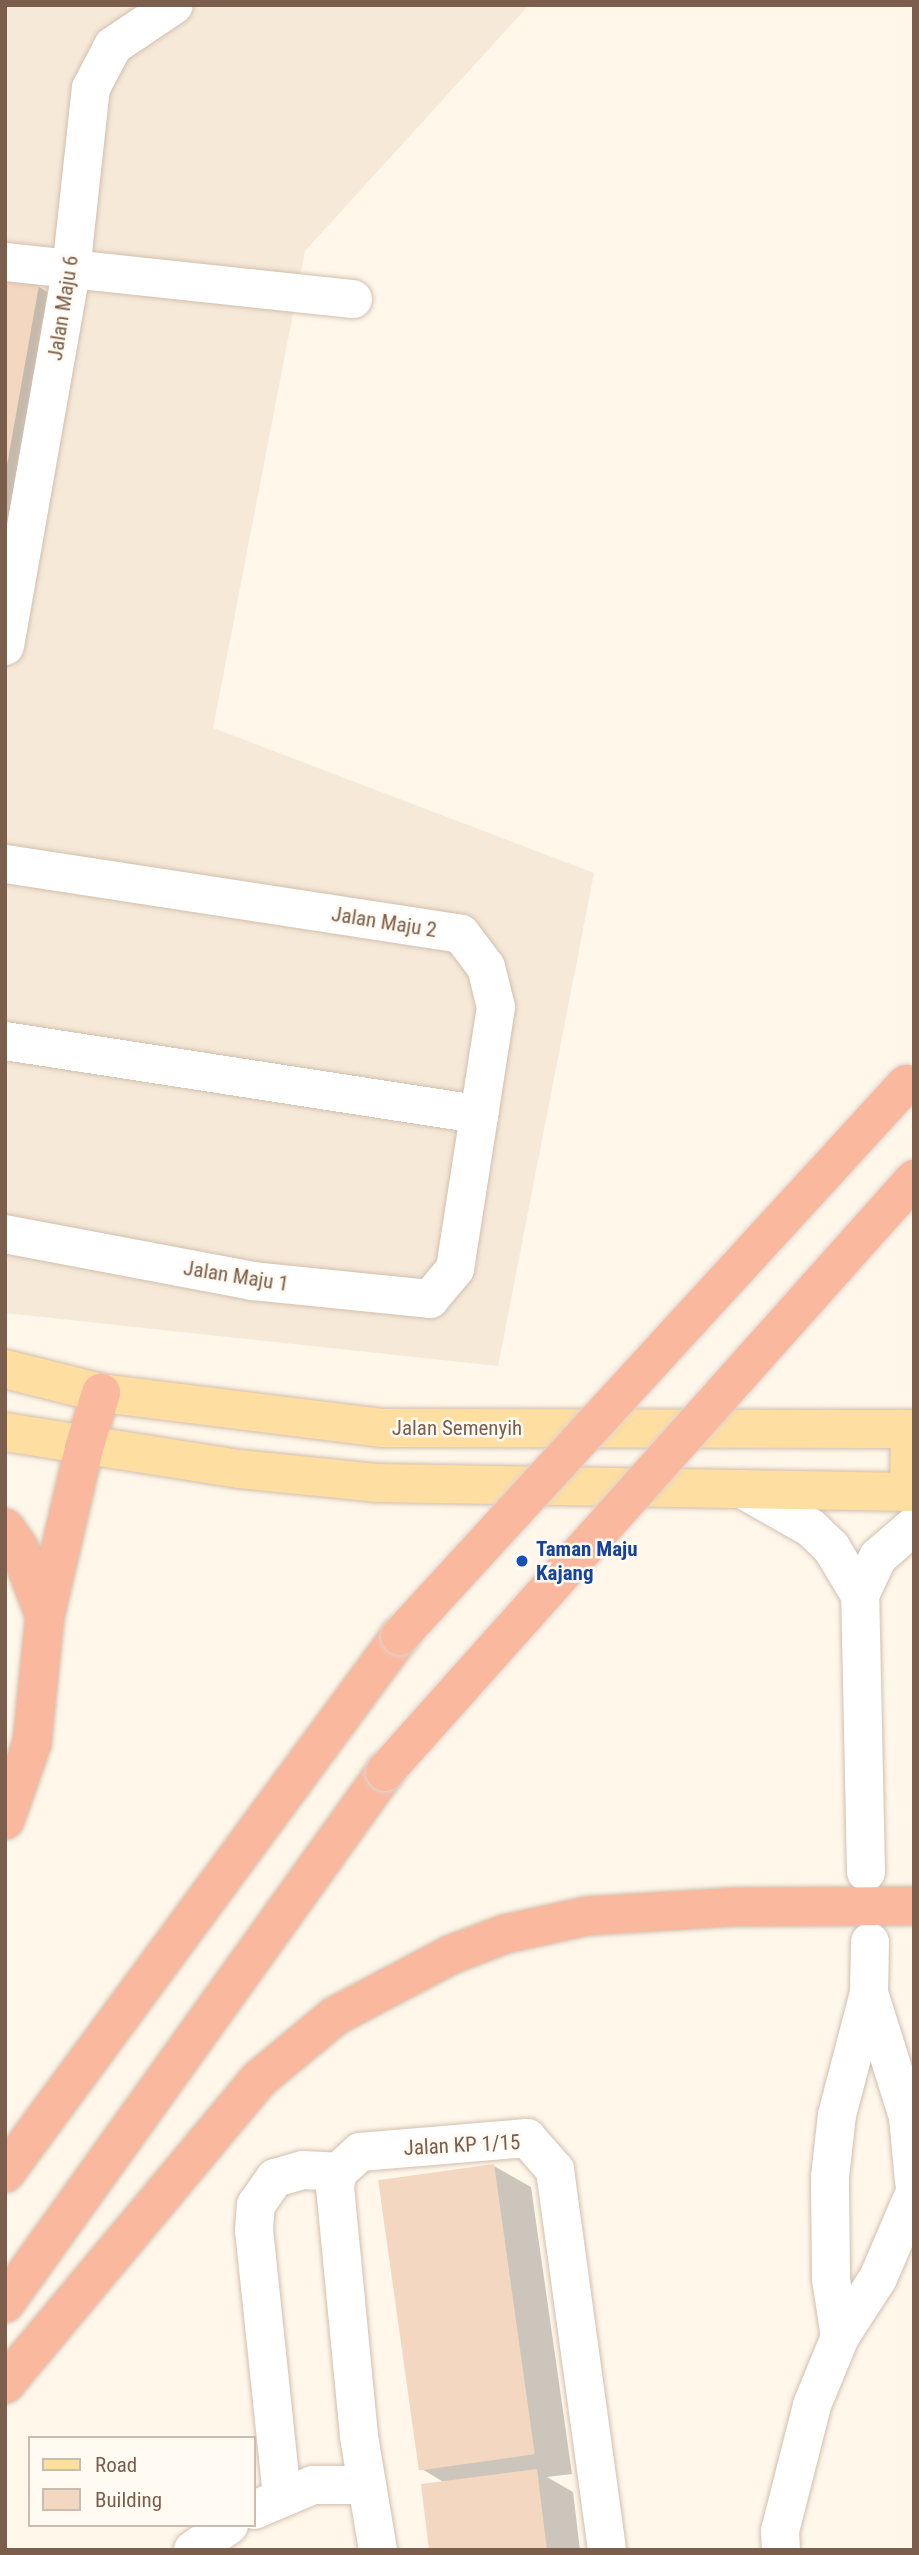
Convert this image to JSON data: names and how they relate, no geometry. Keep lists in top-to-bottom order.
{
  "streets": {
    "main road": ["Jalan Semenyih"],
    "street": [
      "Jalan Maju 6",
      "Jalan Maju 2",
      "Jalan Maju 1",
      "Jalan KP 1/15"
    ]
  },
  "crossings": [
    ["Jalan Maju 2", "Jalan Maju 1"]
  ],
  "places": ["Taman Maju Kajang"],
  "legend": ["Road", "Building"]
}
